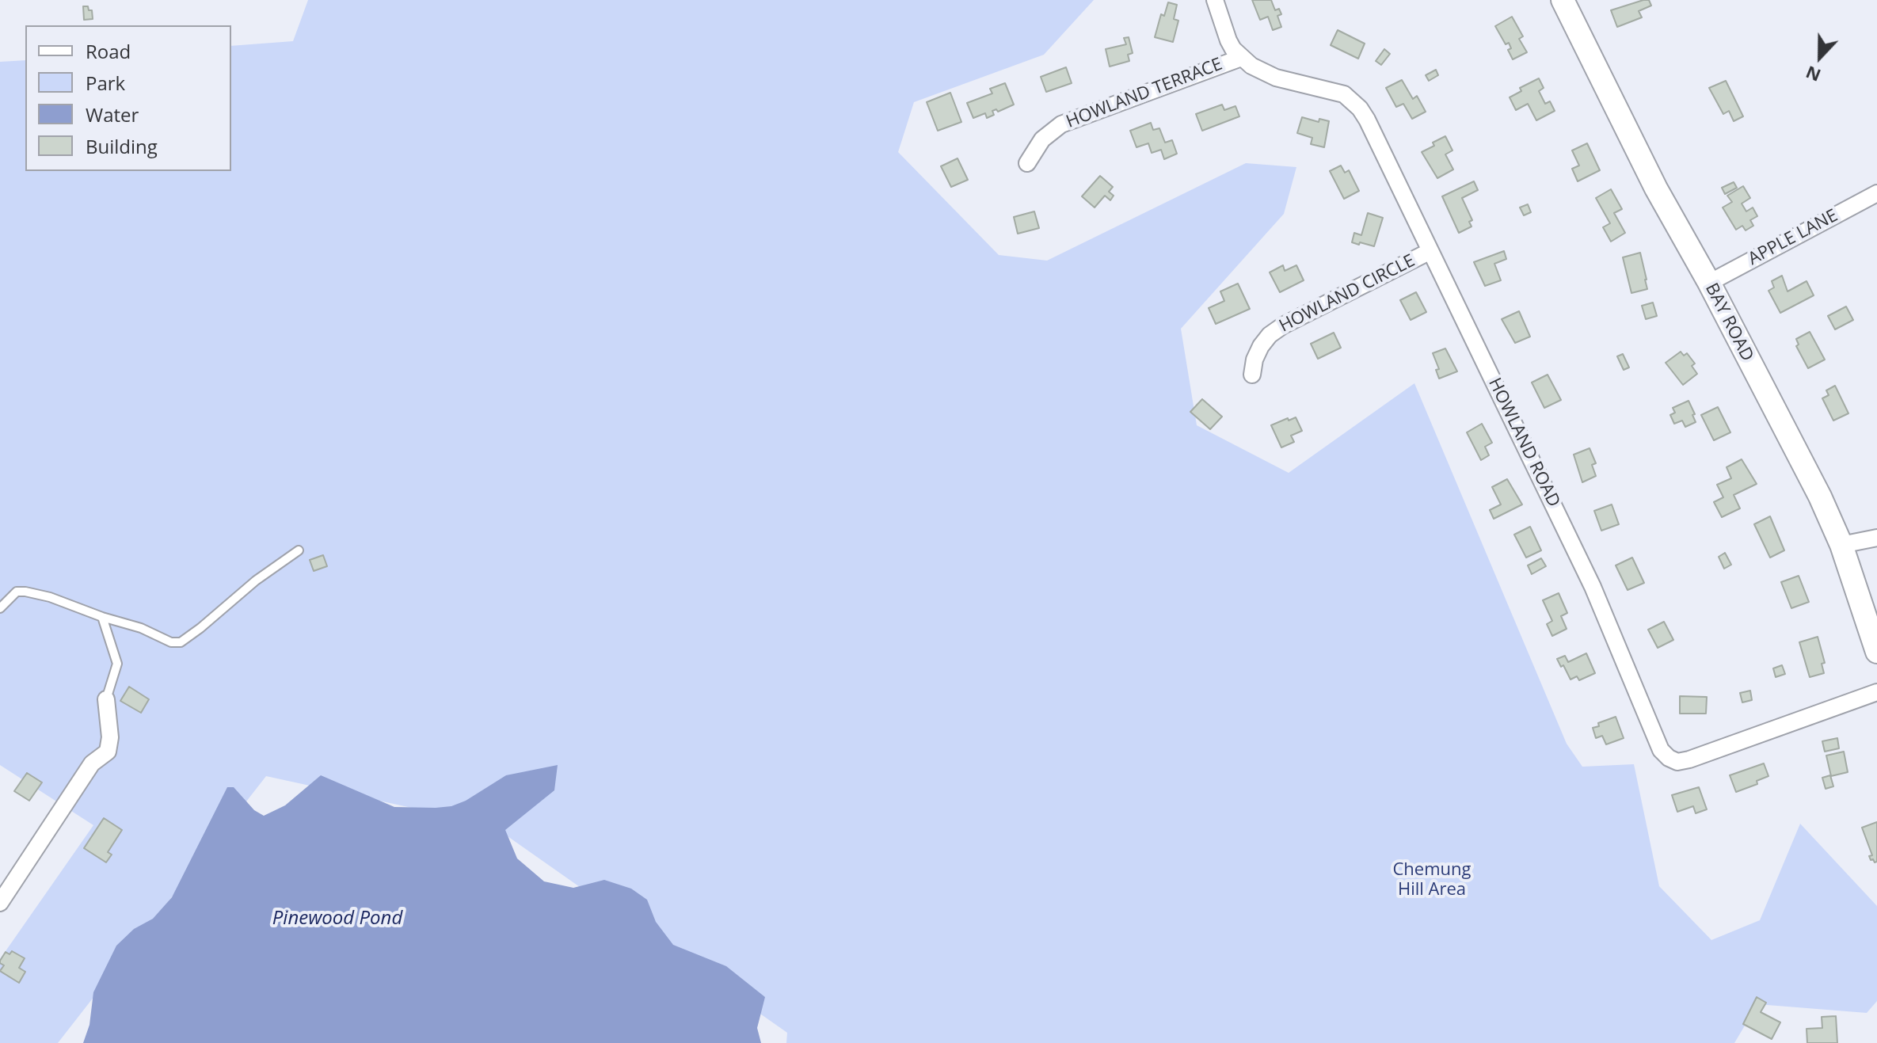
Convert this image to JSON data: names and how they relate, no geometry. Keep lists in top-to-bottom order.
{
  "streets": {
    "main road": ["BAY ROAD"],
    "street": [
      "HOWLAND TERRACE",
      "APPLE LANE",
      "HOWLAND CIRCLE",
      "HOWLAND ROAD"
    ]
  },
  "crossings": [
    ["HOWLAND TERRACE", "HOWLAND ROAD"],
    ["APPLE LANE", "BAY ROAD"],
    ["HOWLAND CIRCLE", "HOWLAND ROAD"]
  ],
  "water": ["Pinewood Pond"],
  "parks": ["Chemung Hill Area"],
  "legend": [
    "Road",
    "Park",
    "Water",
    "Building"
  ],
  "north": "bottom"
}
